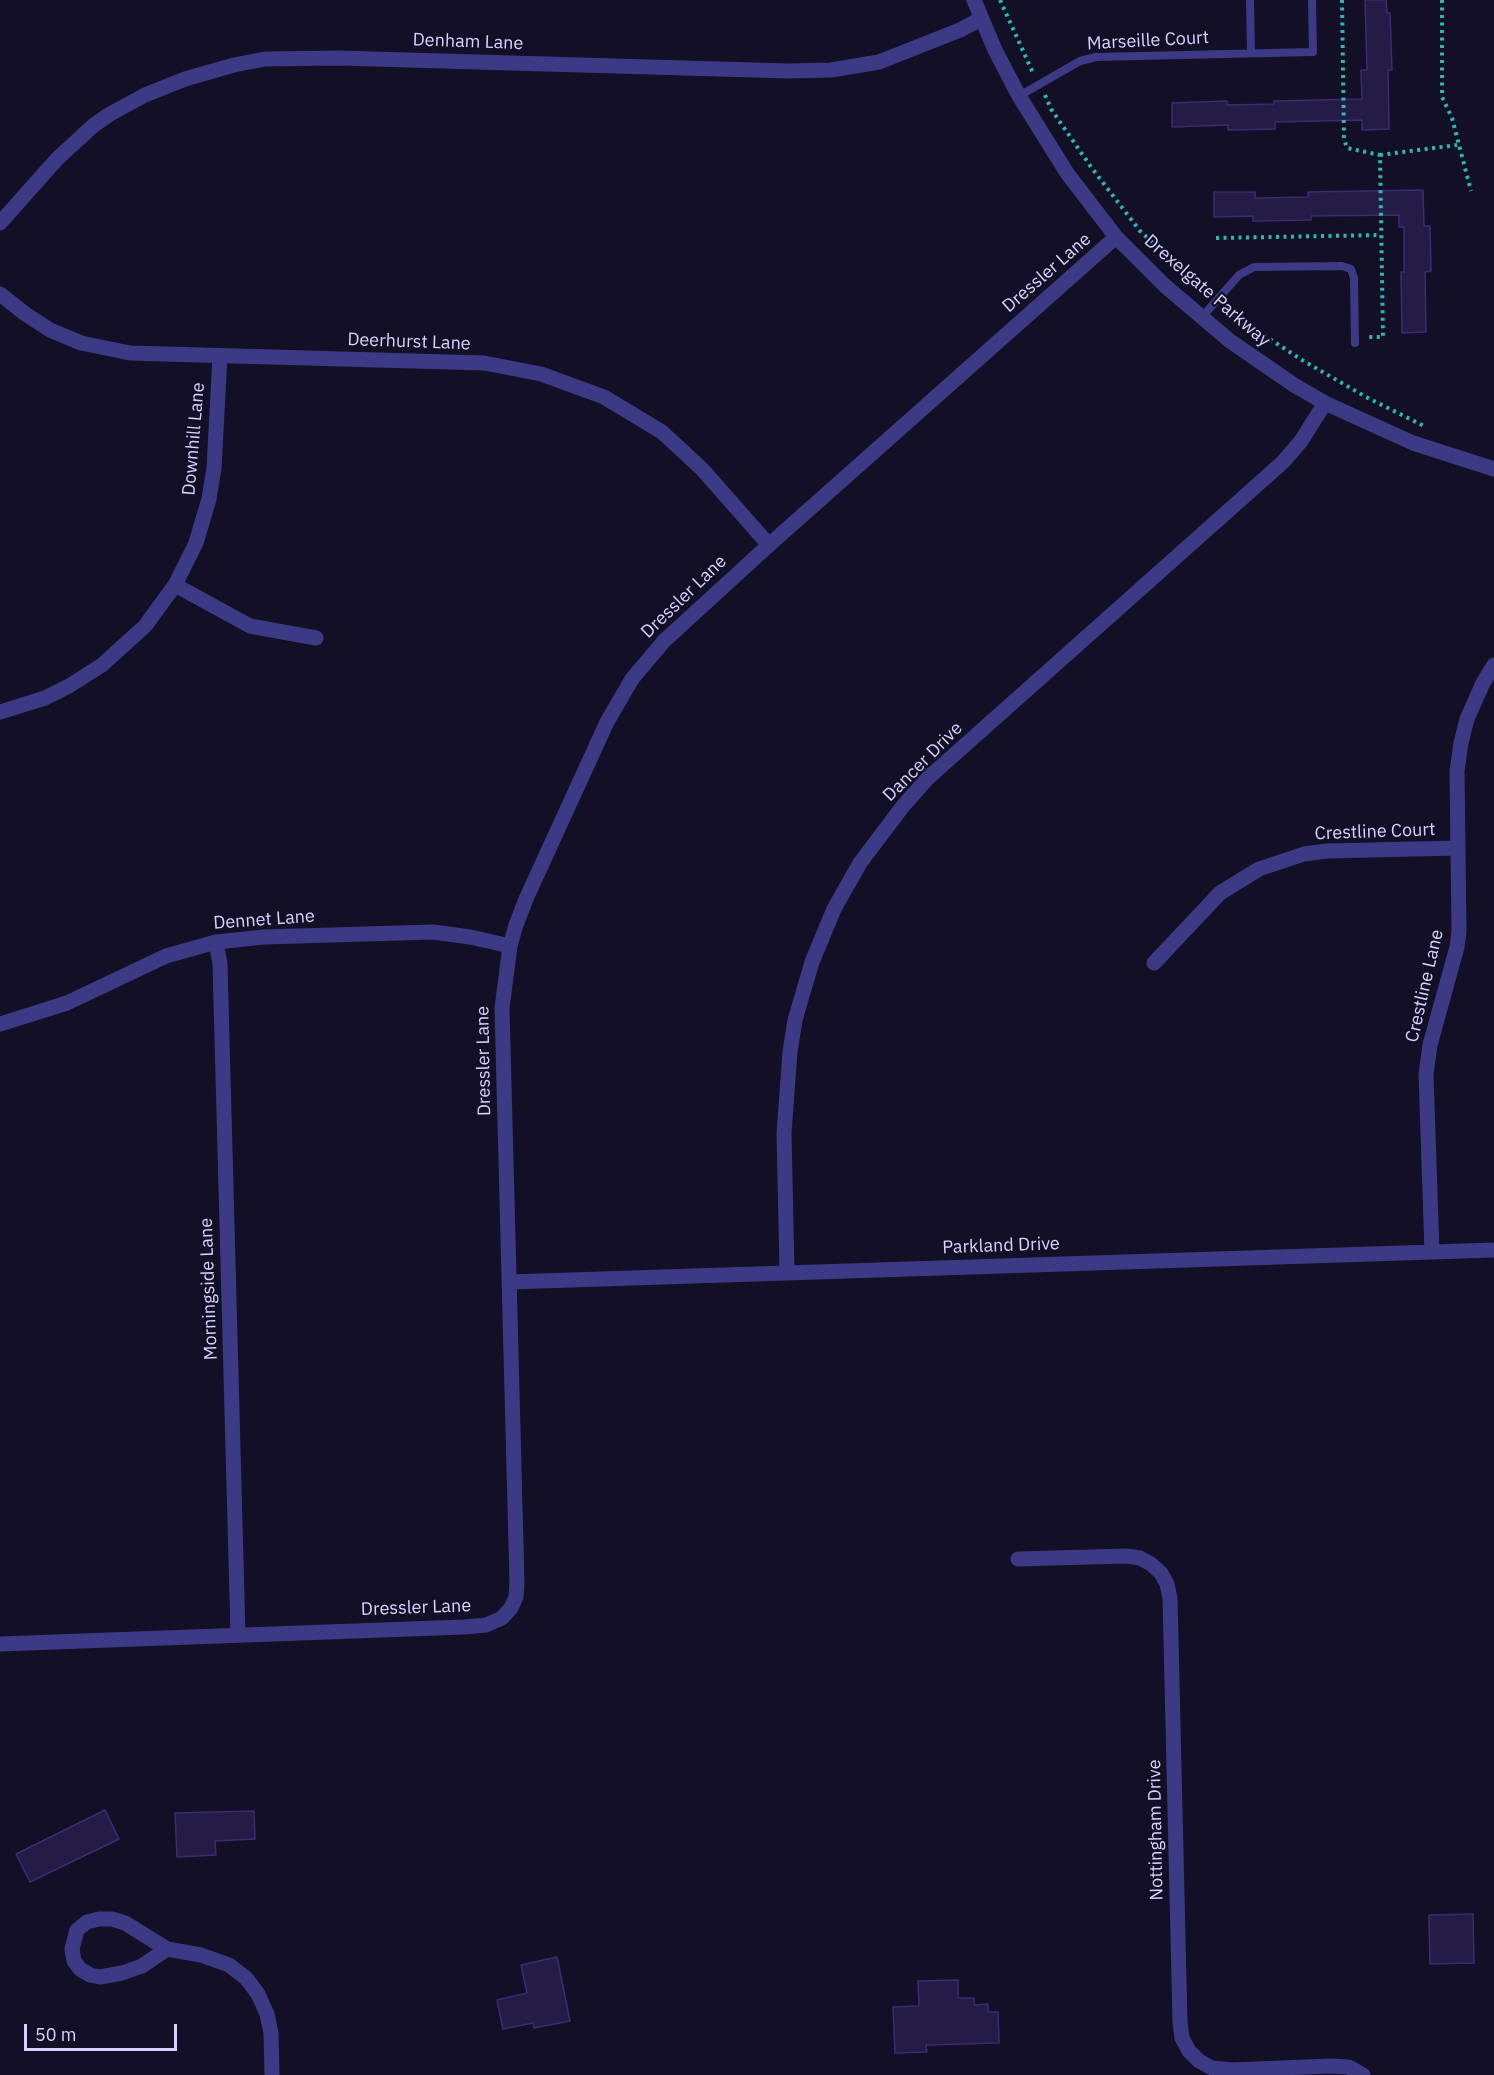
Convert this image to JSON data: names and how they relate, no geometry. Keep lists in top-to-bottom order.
{
  "streets": {
    "street": [
      "Denham Lane",
      "Dressler Lane",
      "Drexelgate Parkway",
      "Deerhurst Lane",
      "Downhill Lane",
      "Dancer Drive",
      "Crestline Court",
      "Dennet Lane",
      "Crestline Lane",
      "Parkland Drive",
      "Morningside Lane",
      "Nottingham Drive"
    ],
    "lane": ["Marseille Court"]
  },
  "crossings": [
    ["Marseille Court", "Drexelgate Parkway"],
    ["Denham Lane", "Drexelgate Parkway"],
    ["Dressler Lane", "Drexelgate Parkway"],
    ["Dressler Lane", "Deerhurst Lane"],
    ["Dressler Lane", "Dennet Lane"],
    ["Dressler Lane", "Parkland Drive"],
    ["Dressler Lane", "Morningside Lane"],
    ["Drexelgate Parkway", "Dancer Drive"],
    ["Deerhurst Lane", "Downhill Lane"],
    ["Dancer Drive", "Parkland Drive"],
    ["Crestline Court", "Crestline Lane"],
    ["Dennet Lane", "Morningside Lane"],
    ["Crestline Lane", "Parkland Drive"]
  ],
  "scale_bar": "50 m"
}
